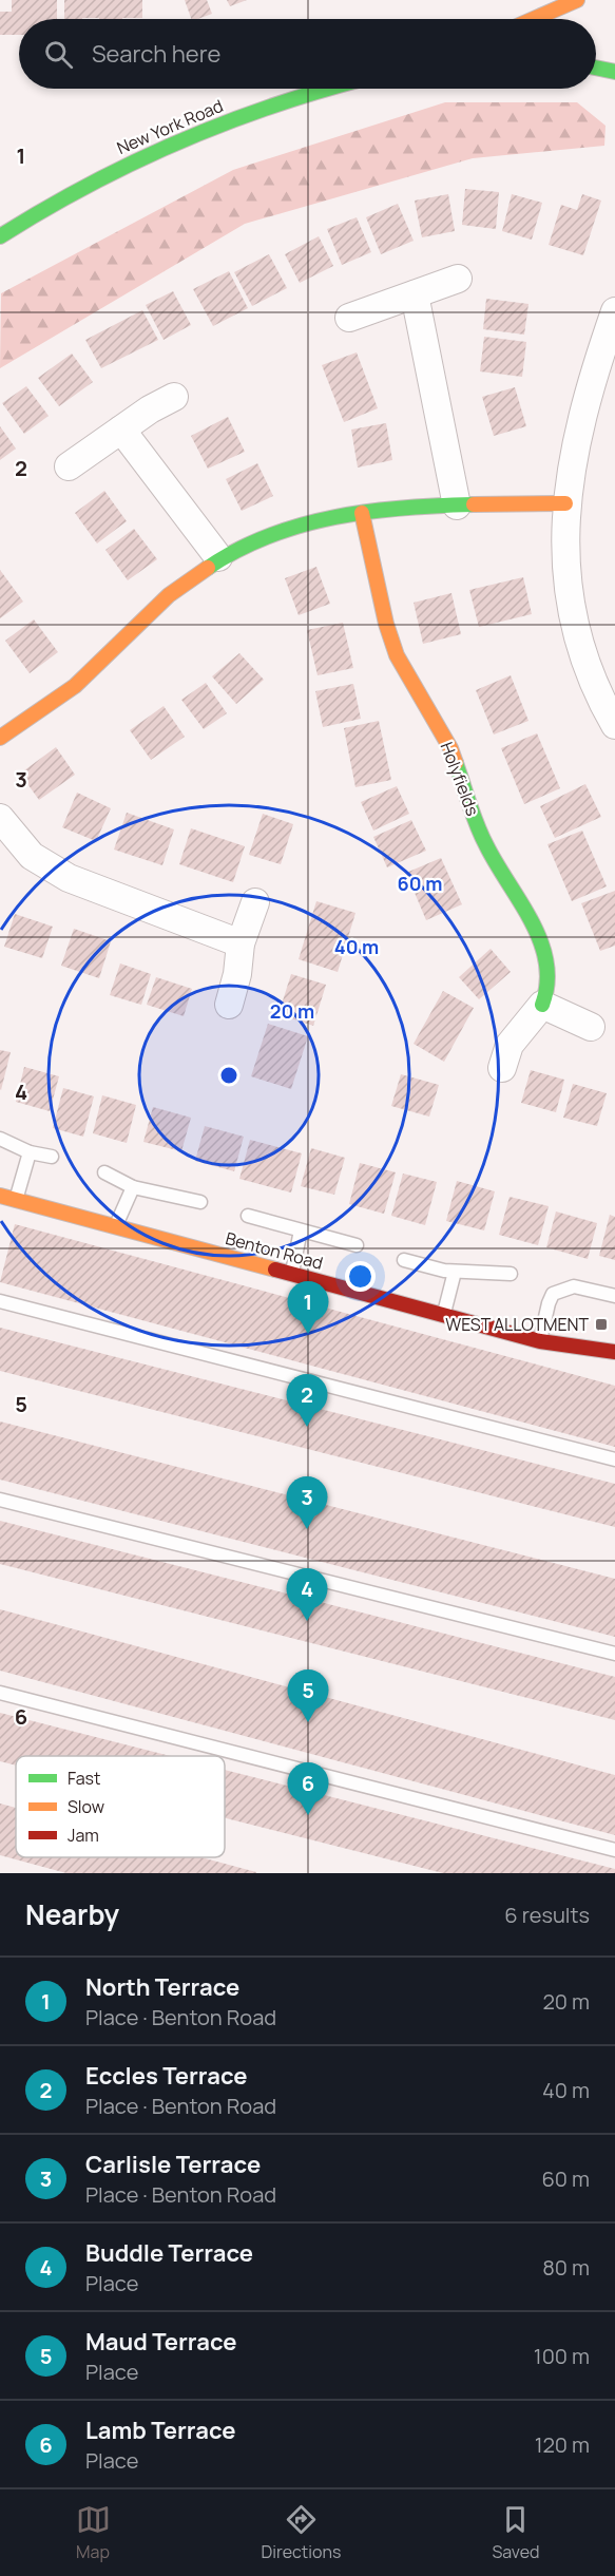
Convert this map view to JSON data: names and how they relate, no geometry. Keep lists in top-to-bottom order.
{
  "streets": {
    "street": ["New York Road", "Holyfields", "Benton Road"]
  },
  "places": {
    "transit": ["WEST ALLOTMENT"]
  },
  "legend": ["Fast", "Slow", "Jam"],
  "page": {
    "search": "Search here",
    "pins": [
      "1",
      "2",
      "3",
      "4",
      "5",
      "6"
    ],
    "heading": ["Nearby", "6 results"],
    "list": [
      {
        "mark": "1",
        "name": "North Terrace",
        "note": "Place · Benton Road",
        "value": "20 m"
      },
      {
        "mark": "2",
        "name": "Eccles Terrace",
        "note": "Place · Benton Road",
        "value": "40 m"
      },
      {
        "mark": "3",
        "name": "Carlisle Terrace",
        "note": "Place · Benton Road",
        "value": "60 m"
      },
      {
        "mark": "4",
        "name": "Buddle Terrace",
        "note": "Place",
        "value": "80 m"
      },
      {
        "mark": "5",
        "name": "Maud Terrace",
        "note": "Place",
        "value": "100 m"
      },
      {
        "mark": "6",
        "name": "Lamb Terrace",
        "note": "Place",
        "value": "120 m"
      }
    ],
    "nav": ["Map", "Directions", "Saved"]
  },
  "grid": {
    "rows": [
      "1",
      "2",
      "3",
      "4",
      "5",
      "6"
    ]
  },
  "rings": ["60 m", "40 m", "20 m"]
}
